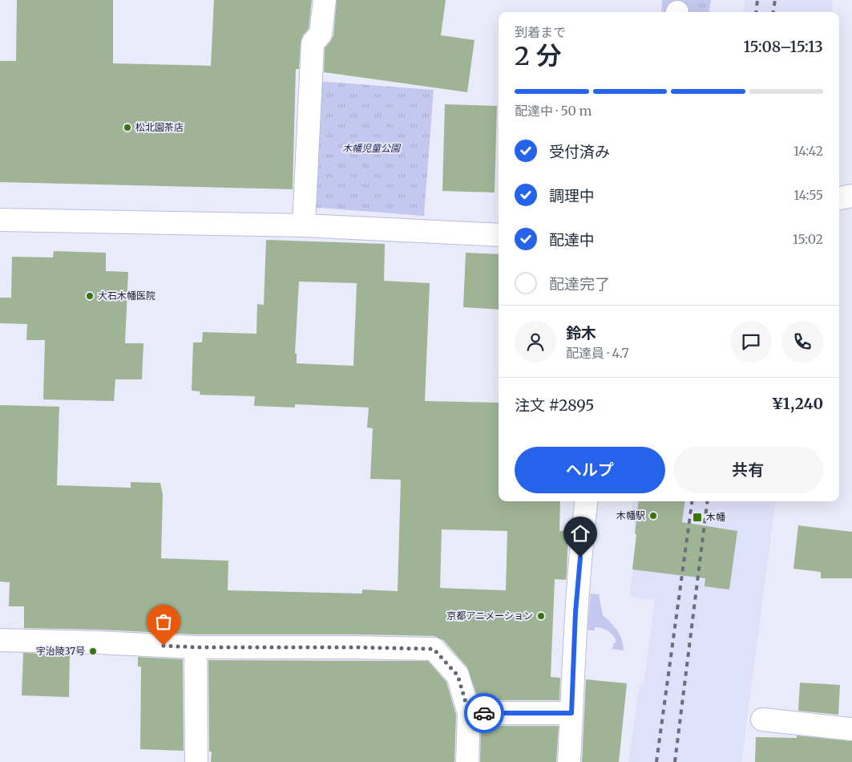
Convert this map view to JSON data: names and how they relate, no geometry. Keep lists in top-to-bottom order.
{
  "parks": ["木幡児童公園"],
  "places": {
    "other": [
      "松北園茶店",
      "大石木幡医院",
      "木幡駅",
      "京都アニメーション",
      "宇治陵37号"
    ],
    "transit": ["木幡"]
  },
  "page": {
    "heading": ["2 分", "到着まで", "15:08–15:13"],
    "panel": [
      "鈴木",
      "配達員 · 4.7",
      "注文 #2895",
      "¥1,240"
    ],
    "bar": "配達中 · 50 m",
    "list": [
      ["受付済み", "14:42"],
      ["調理中", "14:55"],
      ["配達中", "15:02"],
      "配達完了"
    ],
    "buttons": ["ヘルプ", "共有"]
  }
}
